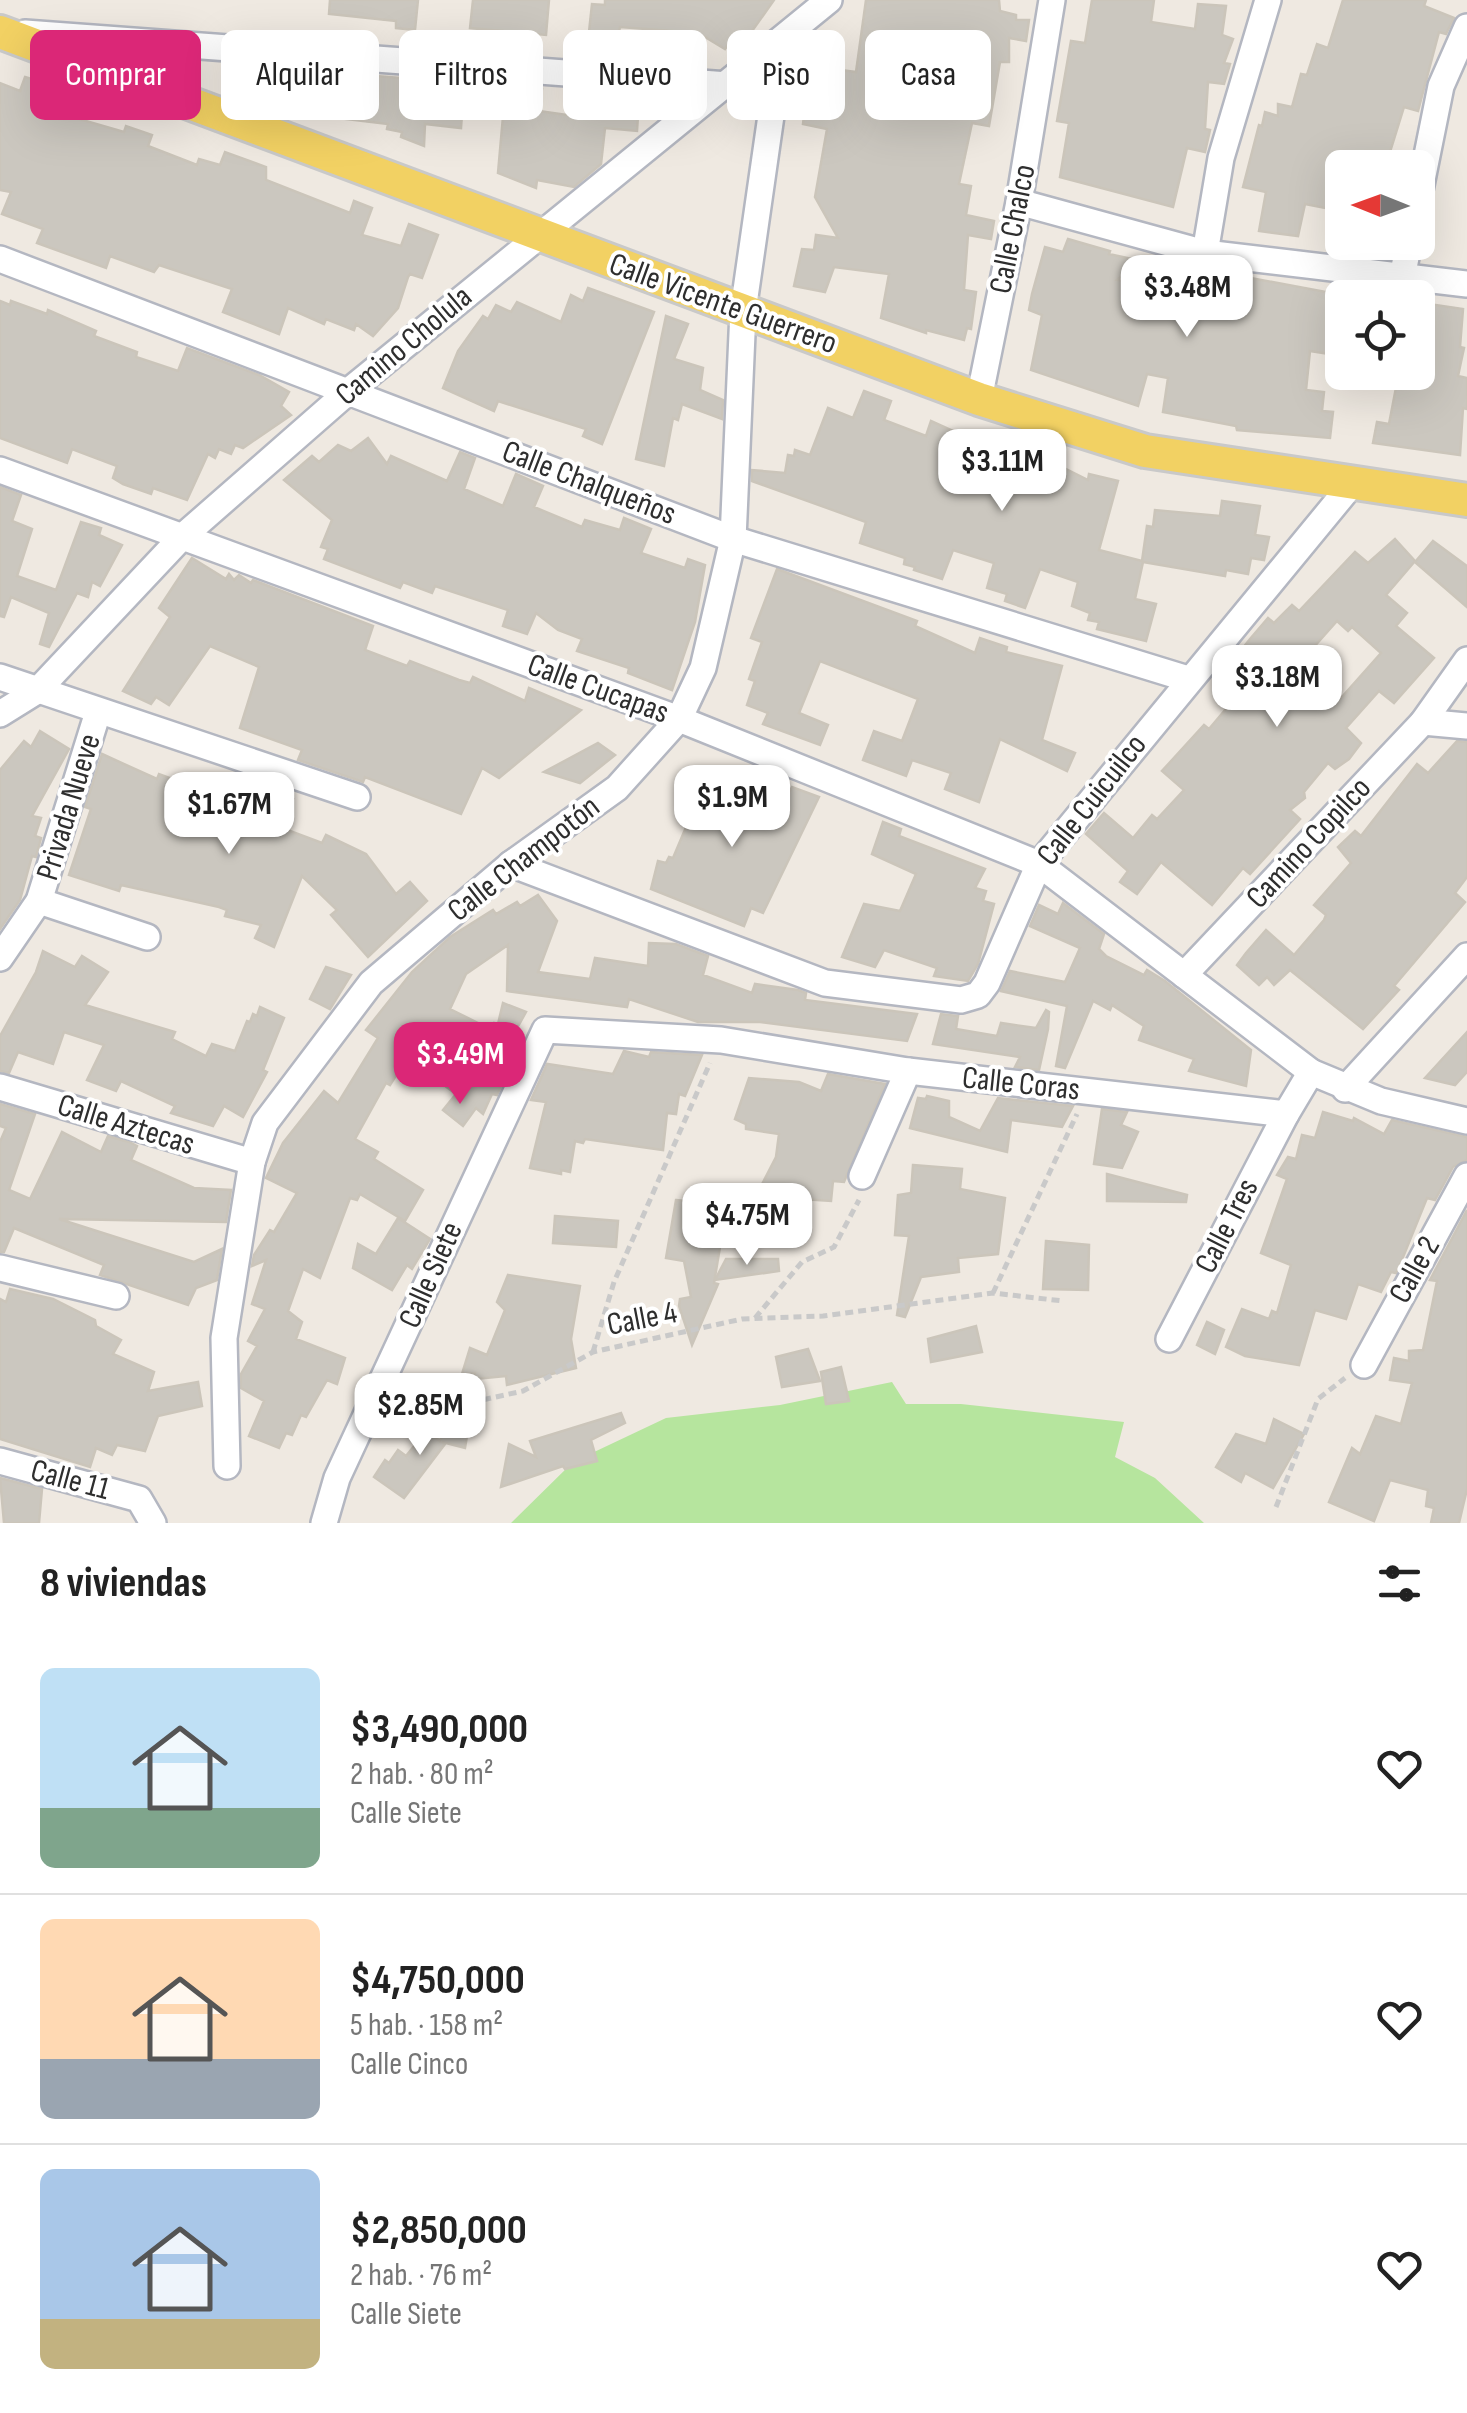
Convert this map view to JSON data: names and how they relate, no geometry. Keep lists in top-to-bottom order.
{
  "streets": {
    "main road": ["Calle Vicente Guerrero"],
    "street": [
      "Calle Chalco",
      "Camino Cholula",
      "Calle Chalqueños",
      "Calle Cucapas",
      "Calle Cuicuilco",
      "Privada Nueve",
      "Camino Copilco",
      "Calle Champotón",
      "Calle Coras",
      "Calle Aztecas",
      "Calle Tres",
      "Calle 2",
      "Calle Siete",
      "Calle 11"
    ],
    "path": ["Calle 4"]
  },
  "crossings": [
    ["Calle Chalco", "Calle Vicente Guerrero"],
    ["Calle Vicente Guerrero", "Camino Cholula"],
    ["Calle Vicente Guerrero", "Calle Cuicuilco"],
    ["Calle Vicente Guerrero", "Calle Champotón"],
    ["Camino Cholula", "Calle Chalqueños"],
    ["Camino Cholula", "Calle Cucapas"],
    ["Calle Chalqueños", "Calle Cuicuilco"],
    ["Calle Chalqueños", "Calle Champotón"],
    ["Calle Cucapas", "Calle Cuicuilco"],
    ["Calle Cucapas", "Camino Copilco"],
    ["Calle Cucapas", "Calle Champotón"],
    ["Calle Cuicuilco", "Calle Champotón"],
    ["Calle Champotón", "Calle Aztecas"],
    ["Calle Coras", "Calle Tres"],
    ["Calle Coras", "Calle Siete"],
    ["Calle Siete", "Calle 4"]
  ],
  "north": "left",
  "page": {
    "chip": [
      "Comprar",
      "Alquilar",
      "Filtros",
      "Nuevo",
      "Piso",
      "Casa"
    ],
    "price": [
      "$3.48M",
      "$3.11M",
      "$3.18M",
      "$1.9M",
      "$1.67M",
      "$3.49M",
      "$4.75M",
      "$2.85M"
    ],
    "heading": "8 viviendas",
    "list": [
      {
        "name": "$3,490,000",
        "note": "2 hab. · 80 m² · Calle Siete"
      },
      {
        "name": "$4,750,000",
        "note": "5 hab. · 158 m² · Calle Cinco"
      },
      {
        "name": "$2,850,000",
        "note": "2 hab. · 76 m² · Calle Siete"
      }
    ]
  }
}
